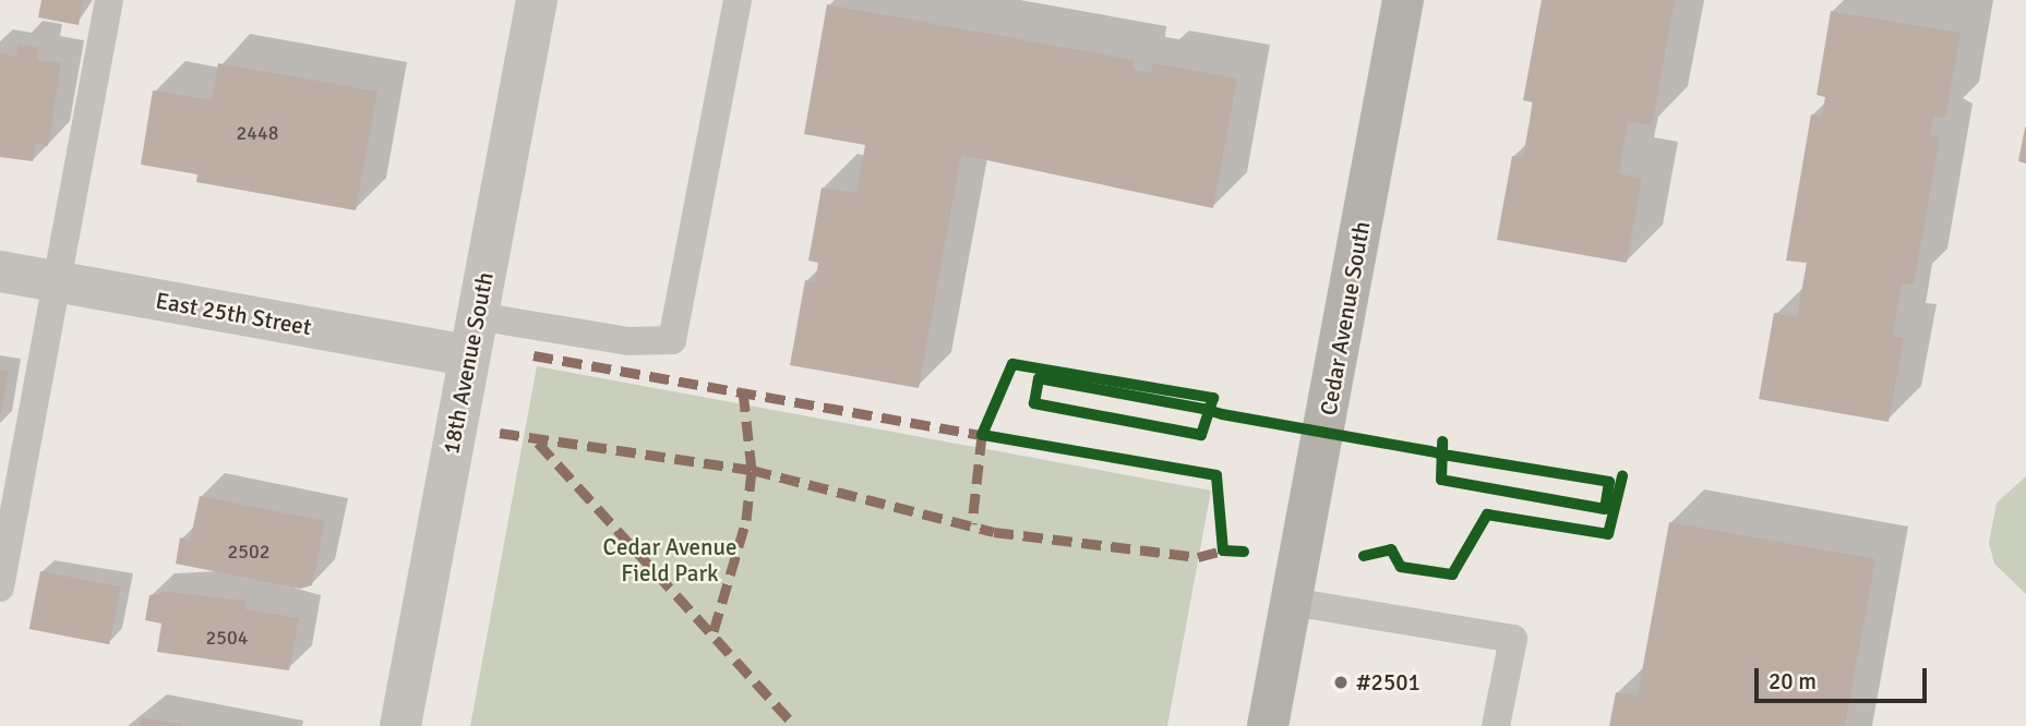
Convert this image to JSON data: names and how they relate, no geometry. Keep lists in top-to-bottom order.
{
  "streets": {
    "main road": ["Cedar Avenue South"],
    "street": ["East 25th Street", "18th Avenue South"]
  },
  "crossings": [
    ["East 25th Street", "18th Avenue South"]
  ],
  "parks": ["Cedar Avenue Field Park"],
  "places": ["#2501"],
  "house_numbers": ["2448", "2502", "2504"],
  "scale_bar": "20 m"
}
